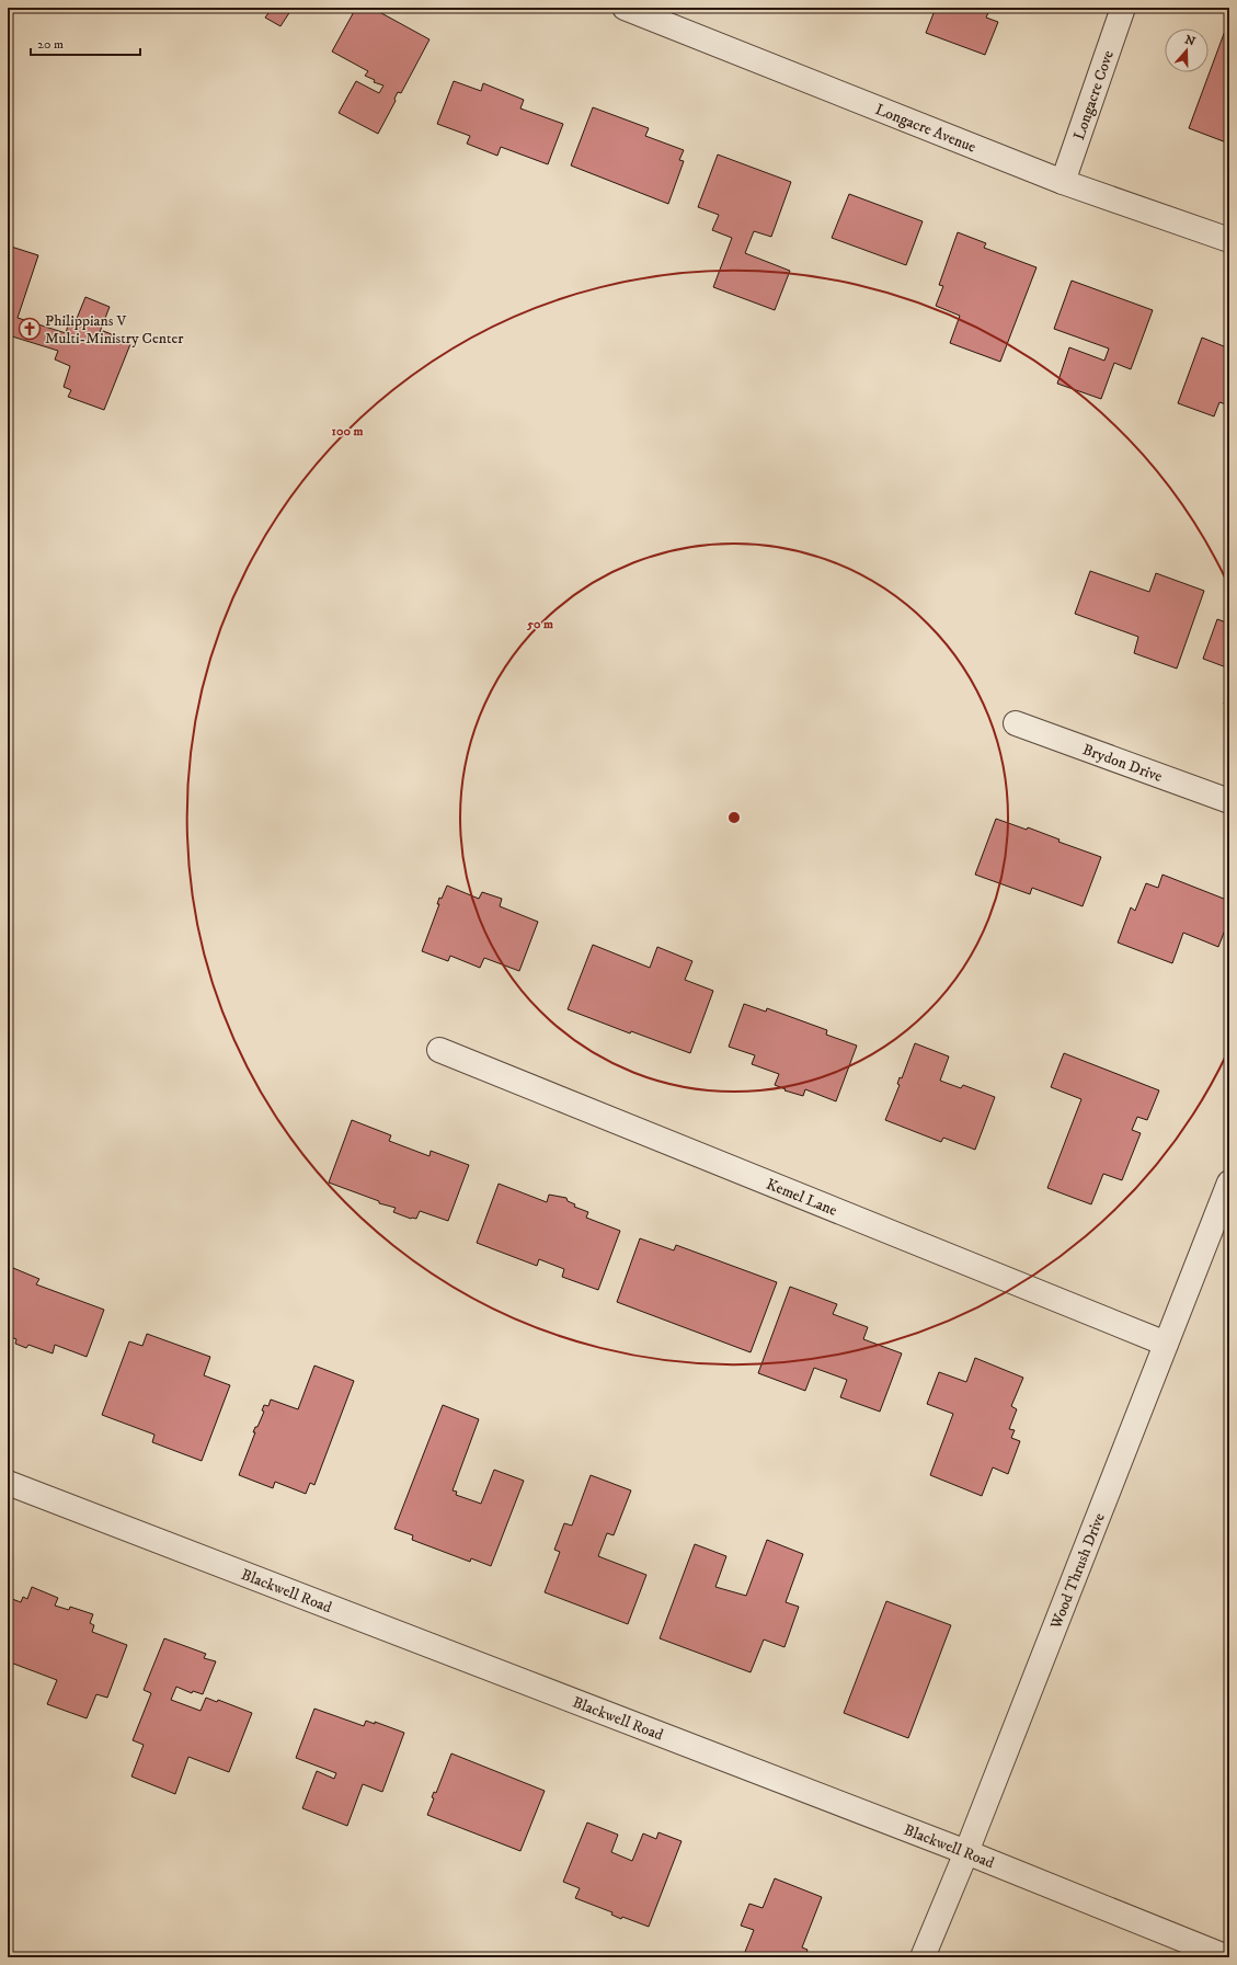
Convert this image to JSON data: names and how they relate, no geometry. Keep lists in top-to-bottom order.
{
  "streets": {
    "street": [
      "Longacre Cove",
      "Longacre Avenue",
      "Brydon Drive",
      "Kemel Lane",
      "Wood Thrush Drive",
      "Blackwell Road"
    ]
  },
  "crossings": [
    ["Longacre Cove", "Longacre Avenue"],
    ["Kemel Lane", "Wood Thrush Drive"],
    ["Wood Thrush Drive", "Blackwell Road"]
  ],
  "places": {
    "church": ["Philippians V Multi-Ministry Center"]
  },
  "scale_bar": "20 m",
  "north": "top",
  "rings": ["100 m", "50 m"]
}
